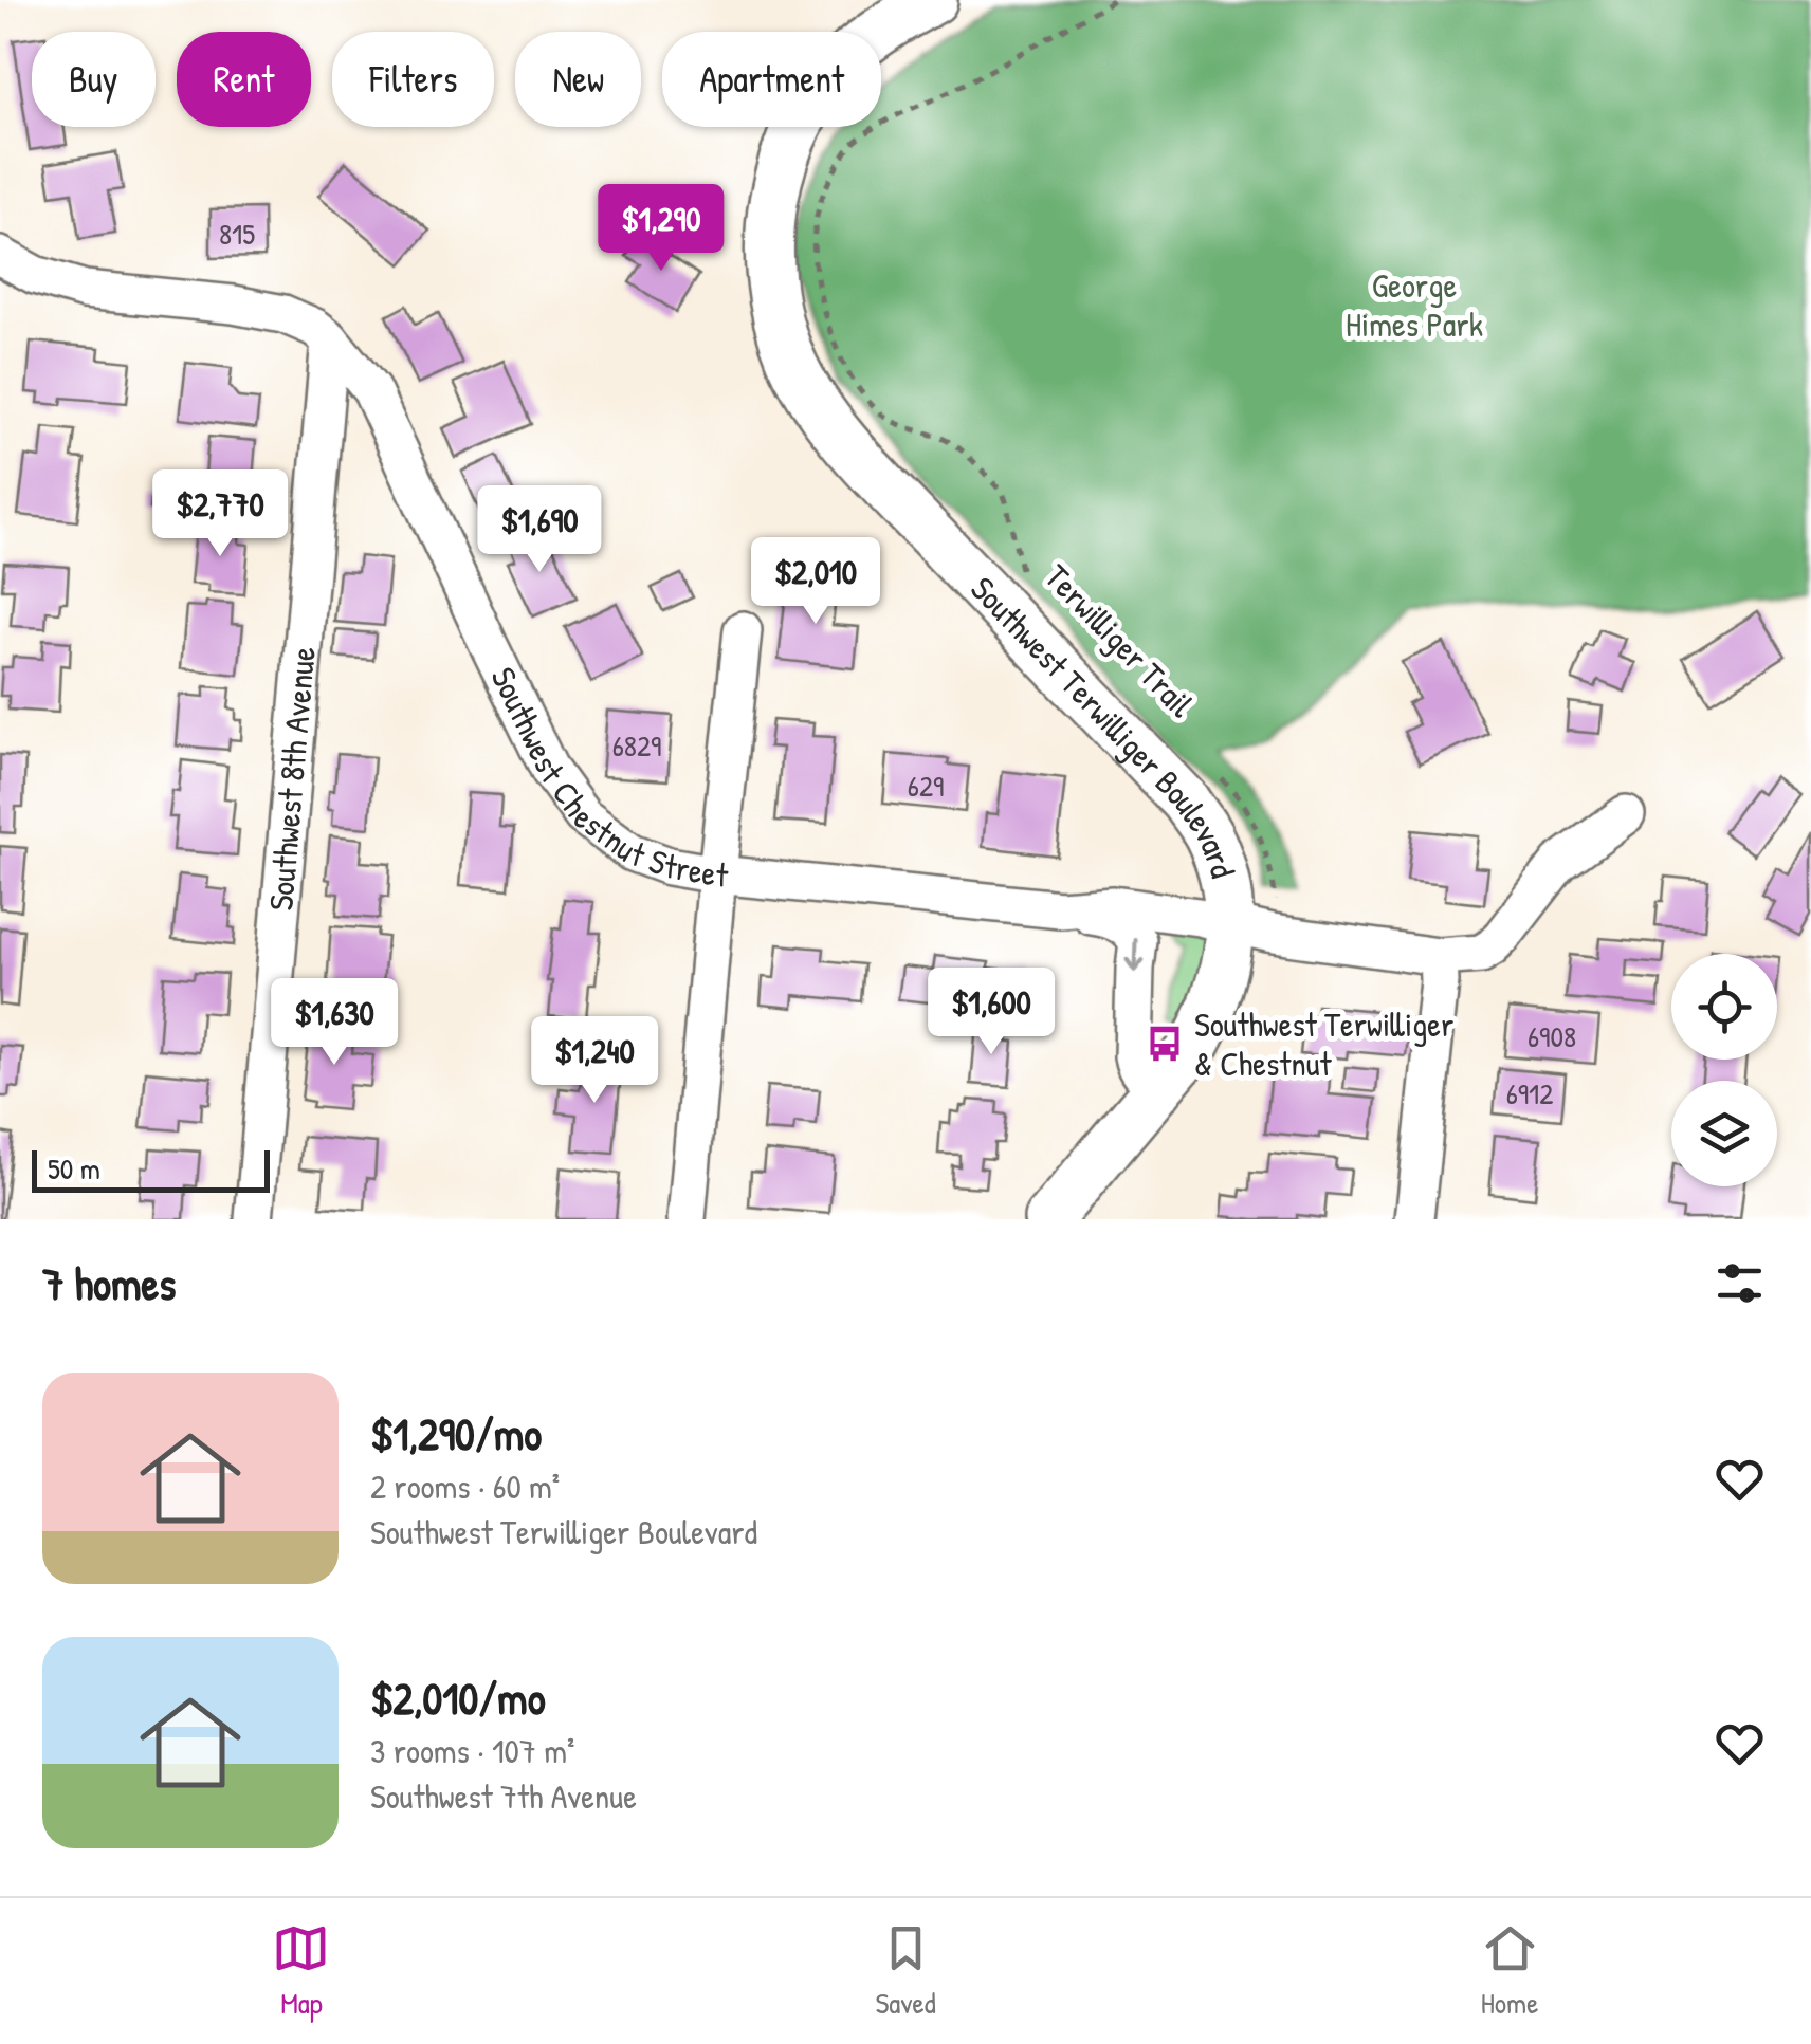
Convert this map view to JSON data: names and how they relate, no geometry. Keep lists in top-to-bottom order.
{
  "streets": {
    "main road": ["Southwest Terwilliger Boulevard"],
    "street": ["Southwest Chestnut Street", "Southwest 8th Avenue"],
    "path": ["Terwilliger Trail"]
  },
  "crossings": [
    ["Southwest Terwilliger Boulevard", "Southwest Chestnut Street"],
    ["Southwest Chestnut Street", "Southwest 8th Avenue"]
  ],
  "parks": ["George Himes Park"],
  "places": {
    "bus stop": ["Southwest Terwilliger & Chestnut"]
  },
  "house_numbers": [
    "815",
    "6829",
    "629",
    "6908",
    "6912"
  ],
  "scale_bar": "50 m",
  "page": {
    "chip": [
      "Buy",
      "Rent",
      "Filters",
      "New",
      "Apartment"
    ],
    "price": [
      "$1,290",
      "$2,770",
      "$1,690",
      "$2,010",
      "$1,600",
      "$1,630",
      "$1,240"
    ],
    "scale": "50 m",
    "heading": "7 homes",
    "list": [
      {
        "name": "$1,290/mo",
        "note": "2 rooms · 60 m² · Southwest Terwilliger Boulevard"
      },
      {
        "name": "$2,010/mo",
        "note": "3 rooms · 107 m² · Southwest 7th Avenue"
      }
    ],
    "tabs": ["Map", "Saved", "Home"]
  }
}
